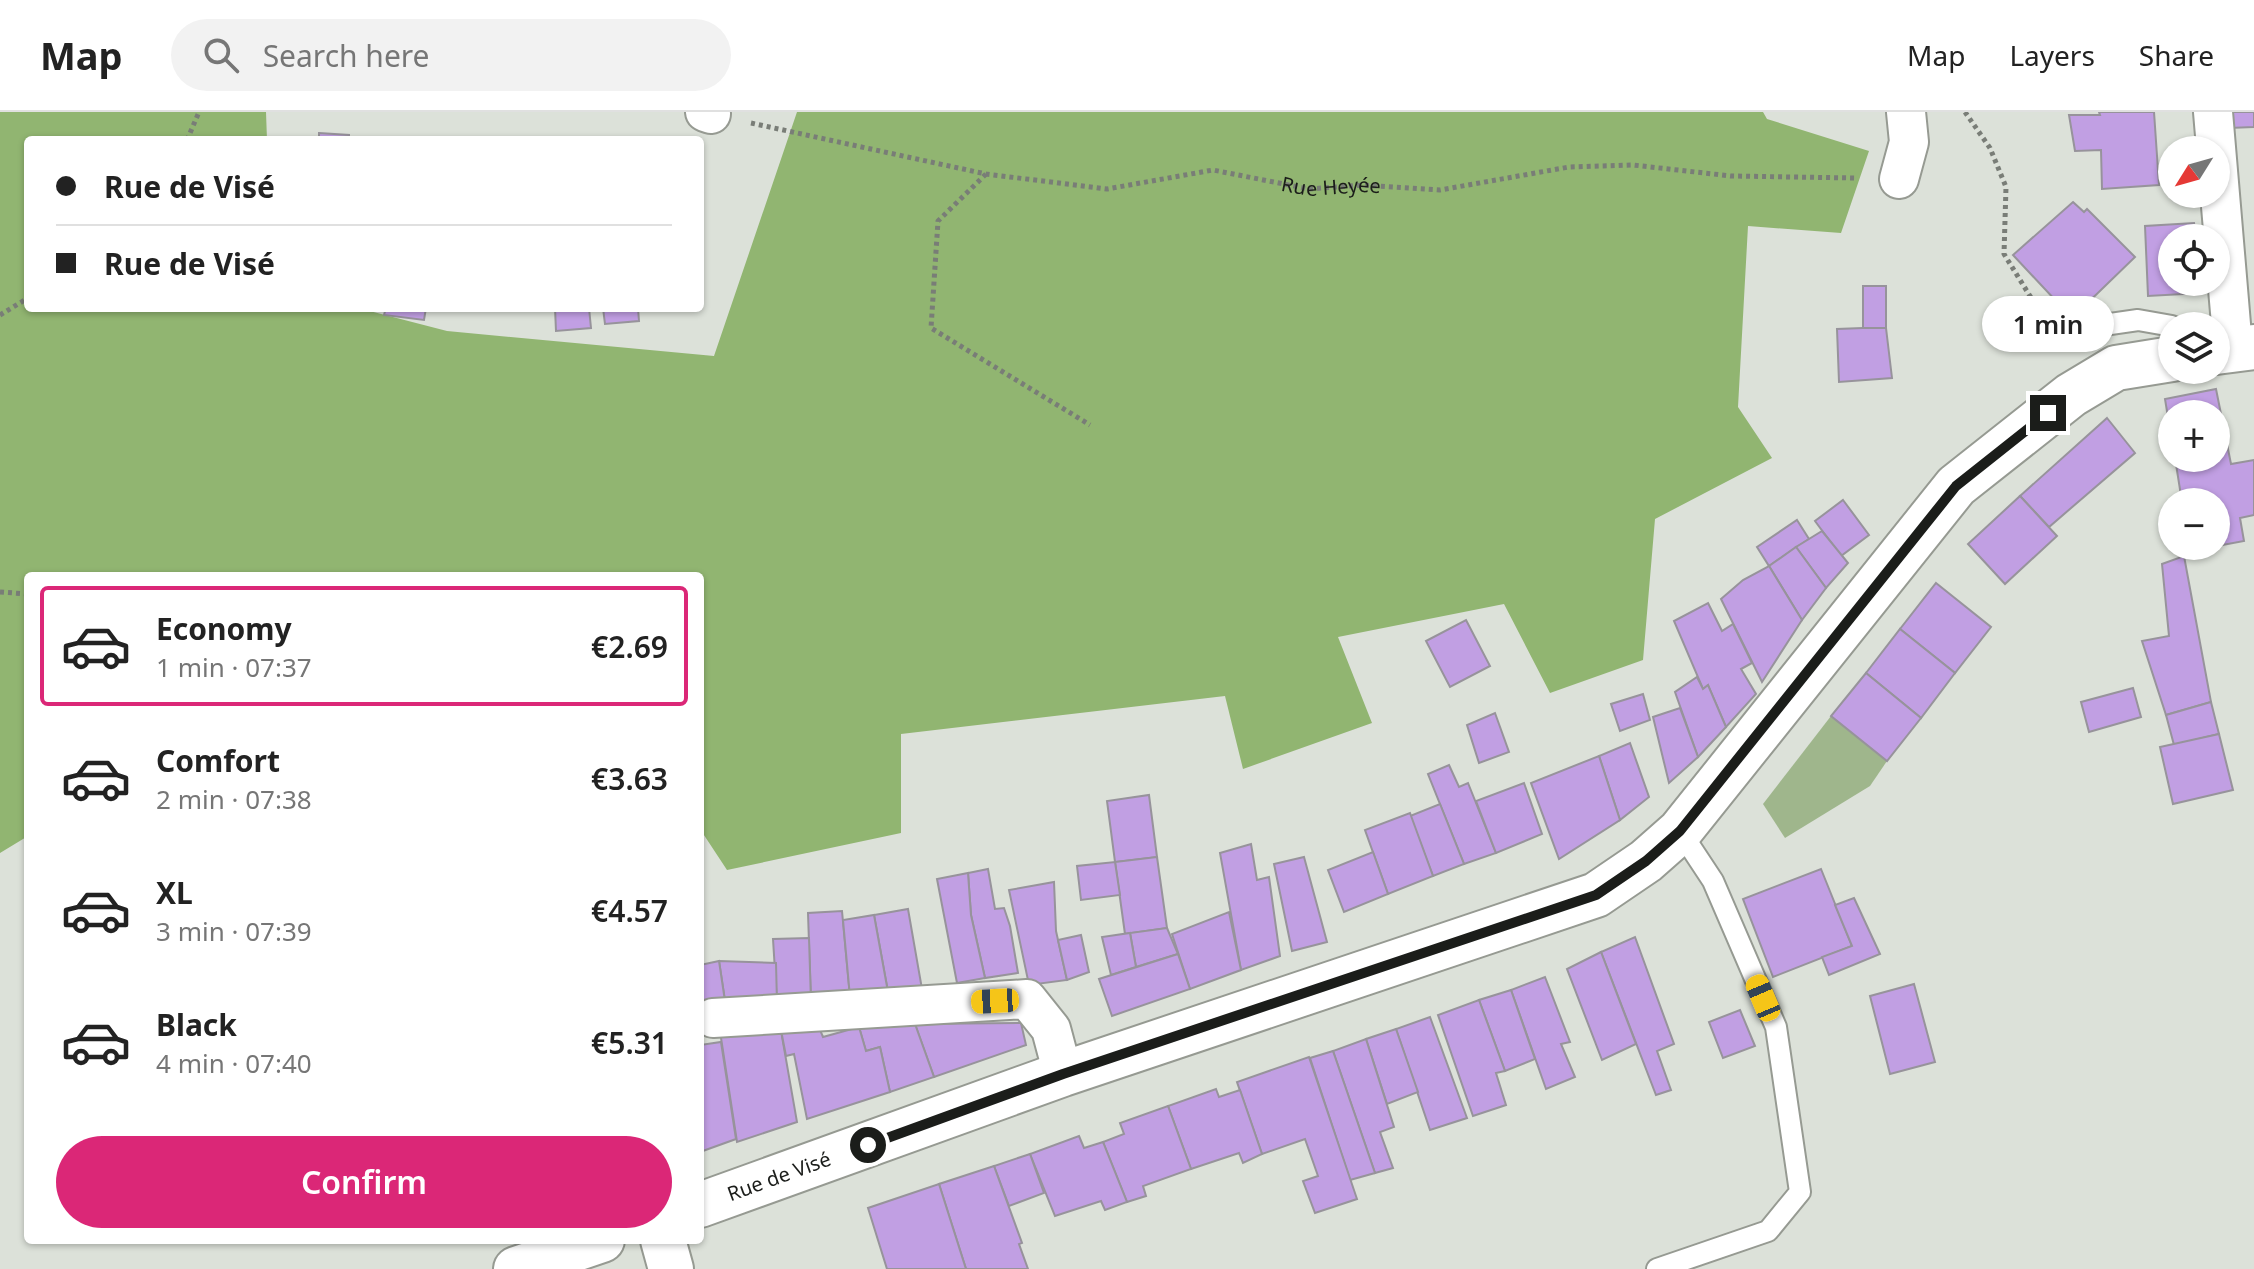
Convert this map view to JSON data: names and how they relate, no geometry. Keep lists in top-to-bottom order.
{
  "streets": {
    "street": ["Rue de Visé"],
    "path": ["Rue Heyée"]
  },
  "north": "bottom left",
  "page": {
    "header": "Map",
    "search": "Search here",
    "nav": ["Map", "Layers", "Share"],
    "map_buttons": ["+", "−"],
    "banner": ["Rue de Visé", "Rue de Visé"],
    "bubble": "1 min",
    "list": [
      {
        "name": "Economy",
        "note": "1 min · 07:37",
        "value": "€2.69"
      },
      {
        "name": "Comfort",
        "note": "2 min · 07:38",
        "value": "€3.63"
      },
      {
        "name": "XL",
        "note": "3 min · 07:39",
        "value": "€4.57"
      },
      {
        "name": "Black",
        "note": "4 min · 07:40",
        "value": "€5.31"
      }
    ],
    "buttons": "Confirm"
  }
}
